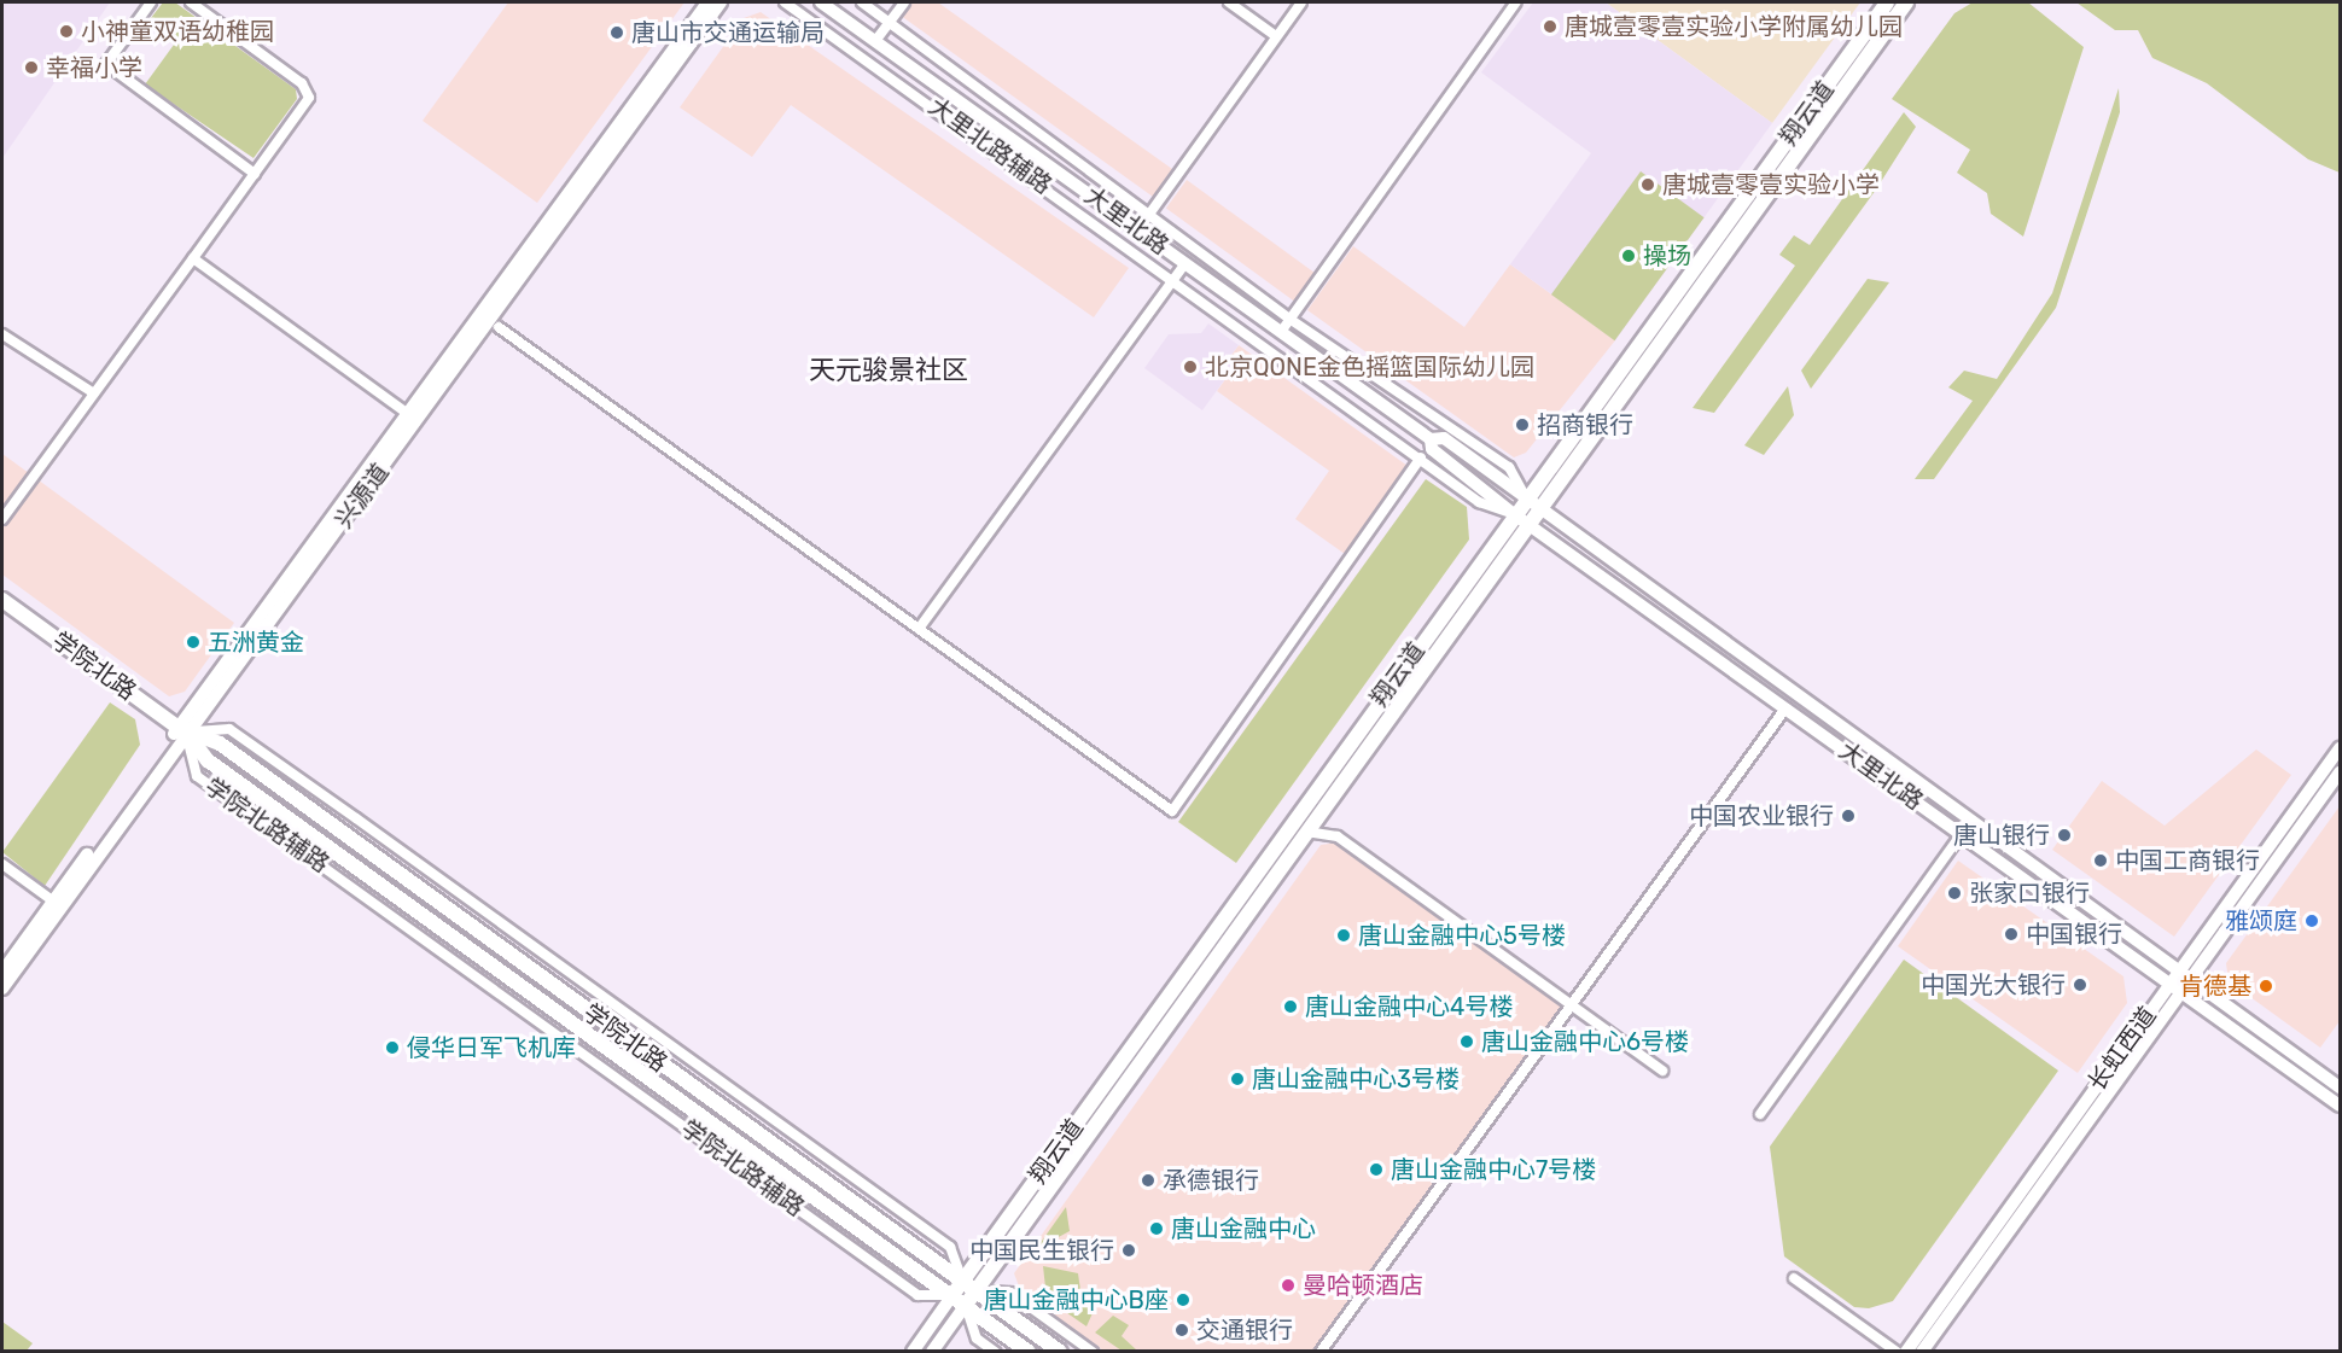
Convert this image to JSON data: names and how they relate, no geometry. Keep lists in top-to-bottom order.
{
  "streets": {
    "main road": [
      "翔云道",
      "大里北路",
      "兴源道",
      "学院北路",
      "长虹西道"
    ],
    "street": ["大里北路辅路", "学院北路辅路"]
  },
  "crossings": [
    ["翔云道", "大里北路辅路"],
    ["翔云道", "大里北路"],
    ["翔云道", "学院北路"],
    ["翔云道", "学院北路辅路"],
    ["大里北路辅路", "大里北路"],
    ["大里北路", "长虹西道"],
    ["兴源道", "学院北路"],
    ["兴源道", "学院北路辅路"],
    ["学院北路", "学院北路辅路"]
  ],
  "districts": ["天元骏景社区"],
  "places": [
    "唐城壹零壹实验小学附属幼儿园",
    "小神童双语幼稚园",
    "唐山市交通运输局",
    "幸福小学",
    "唐城壹零壹实验小学",
    "操场",
    "北京QONE金色摇篮国际幼儿园",
    "招商银行",
    "五洲黄金",
    "中国农业银行",
    "唐山银行",
    "中国工商银行",
    "张家口银行",
    "雅颂庭",
    "中国银行",
    "唐山金融中心5号楼",
    "中国光大银行",
    "肯德基",
    "唐山金融中心4号楼",
    "唐山金融中心6号楼",
    "侵华日军飞机库",
    "唐山金融中心3号楼",
    "唐山金融中心7号楼",
    "承德银行",
    "唐山金融中心",
    "中国民生银行",
    "曼哈顿酒店",
    "唐山金融中心B座",
    "交通银行"
  ]
}
